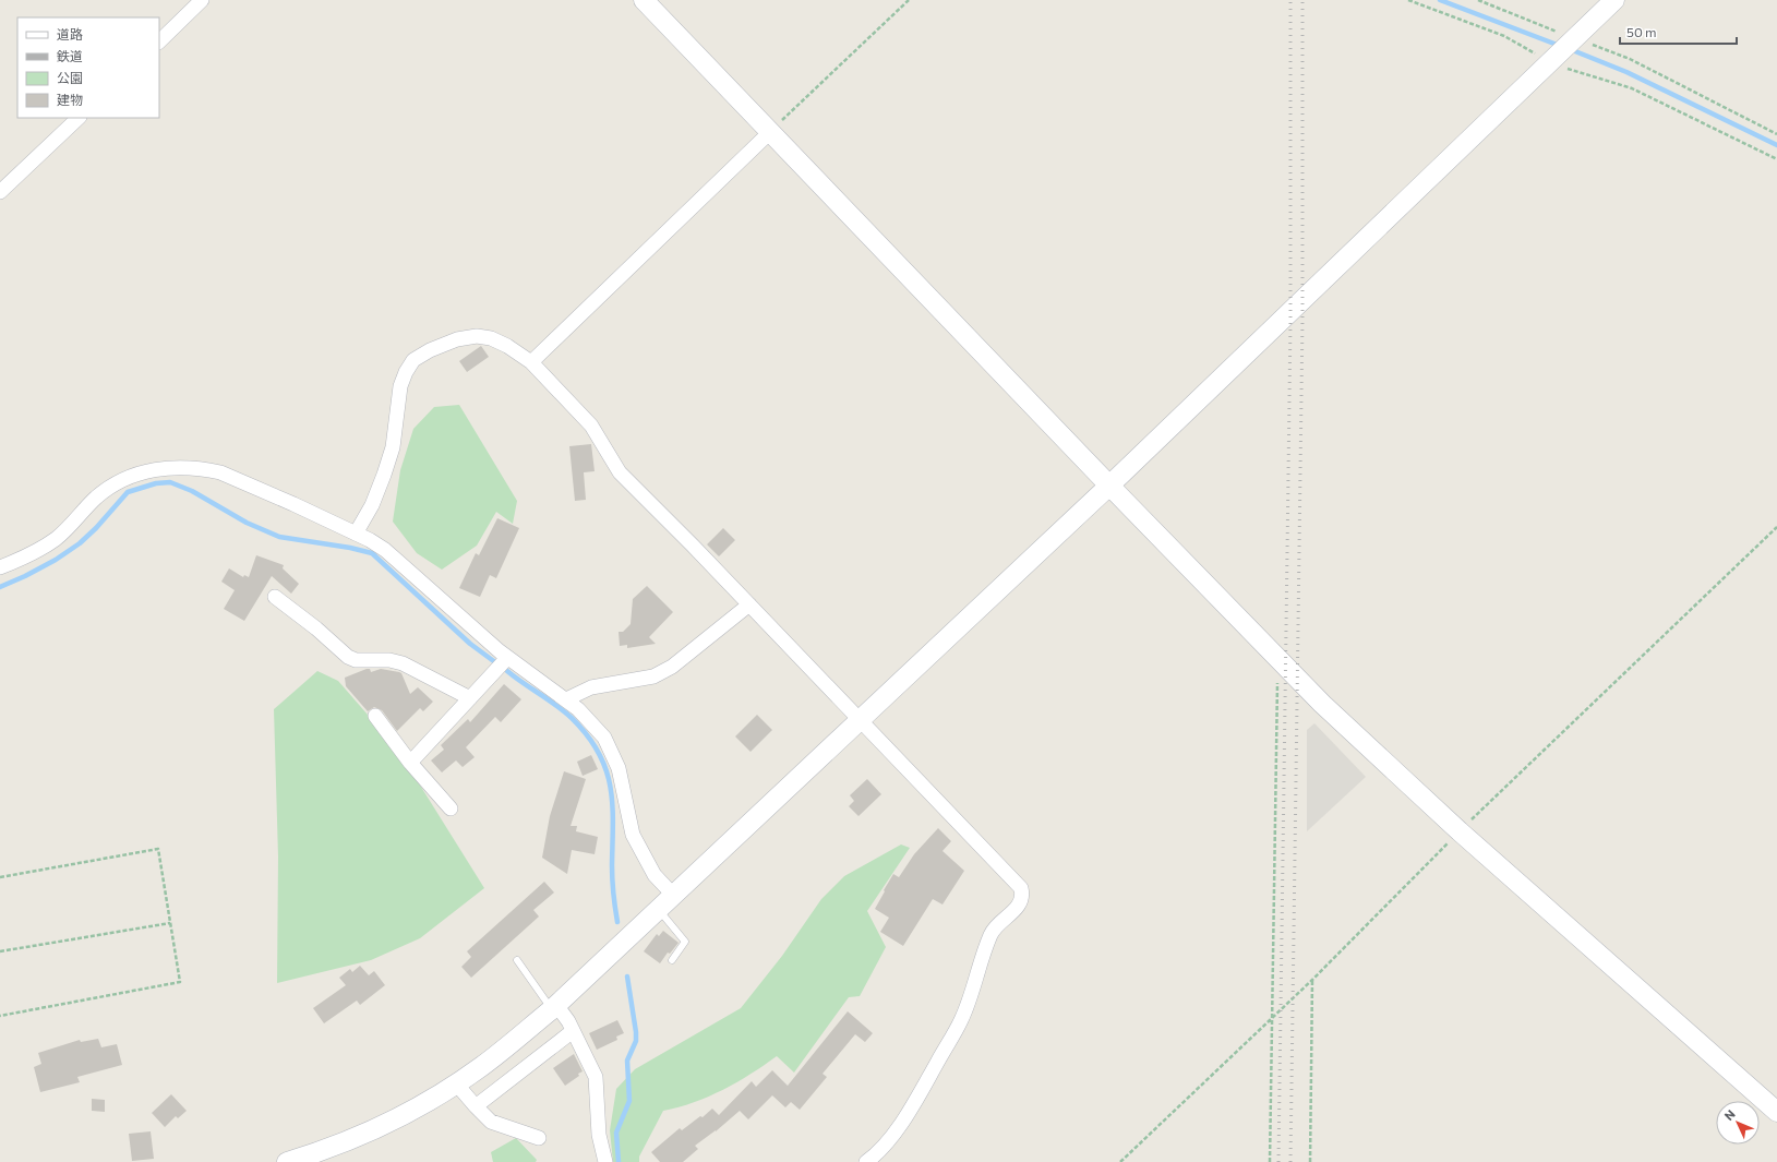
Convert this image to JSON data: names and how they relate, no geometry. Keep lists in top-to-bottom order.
{
  "legend": [
    "道路",
    "鉄道",
    "公園",
    "建物"
  ],
  "scale_bar": "50 m",
  "north": "top left"
}
